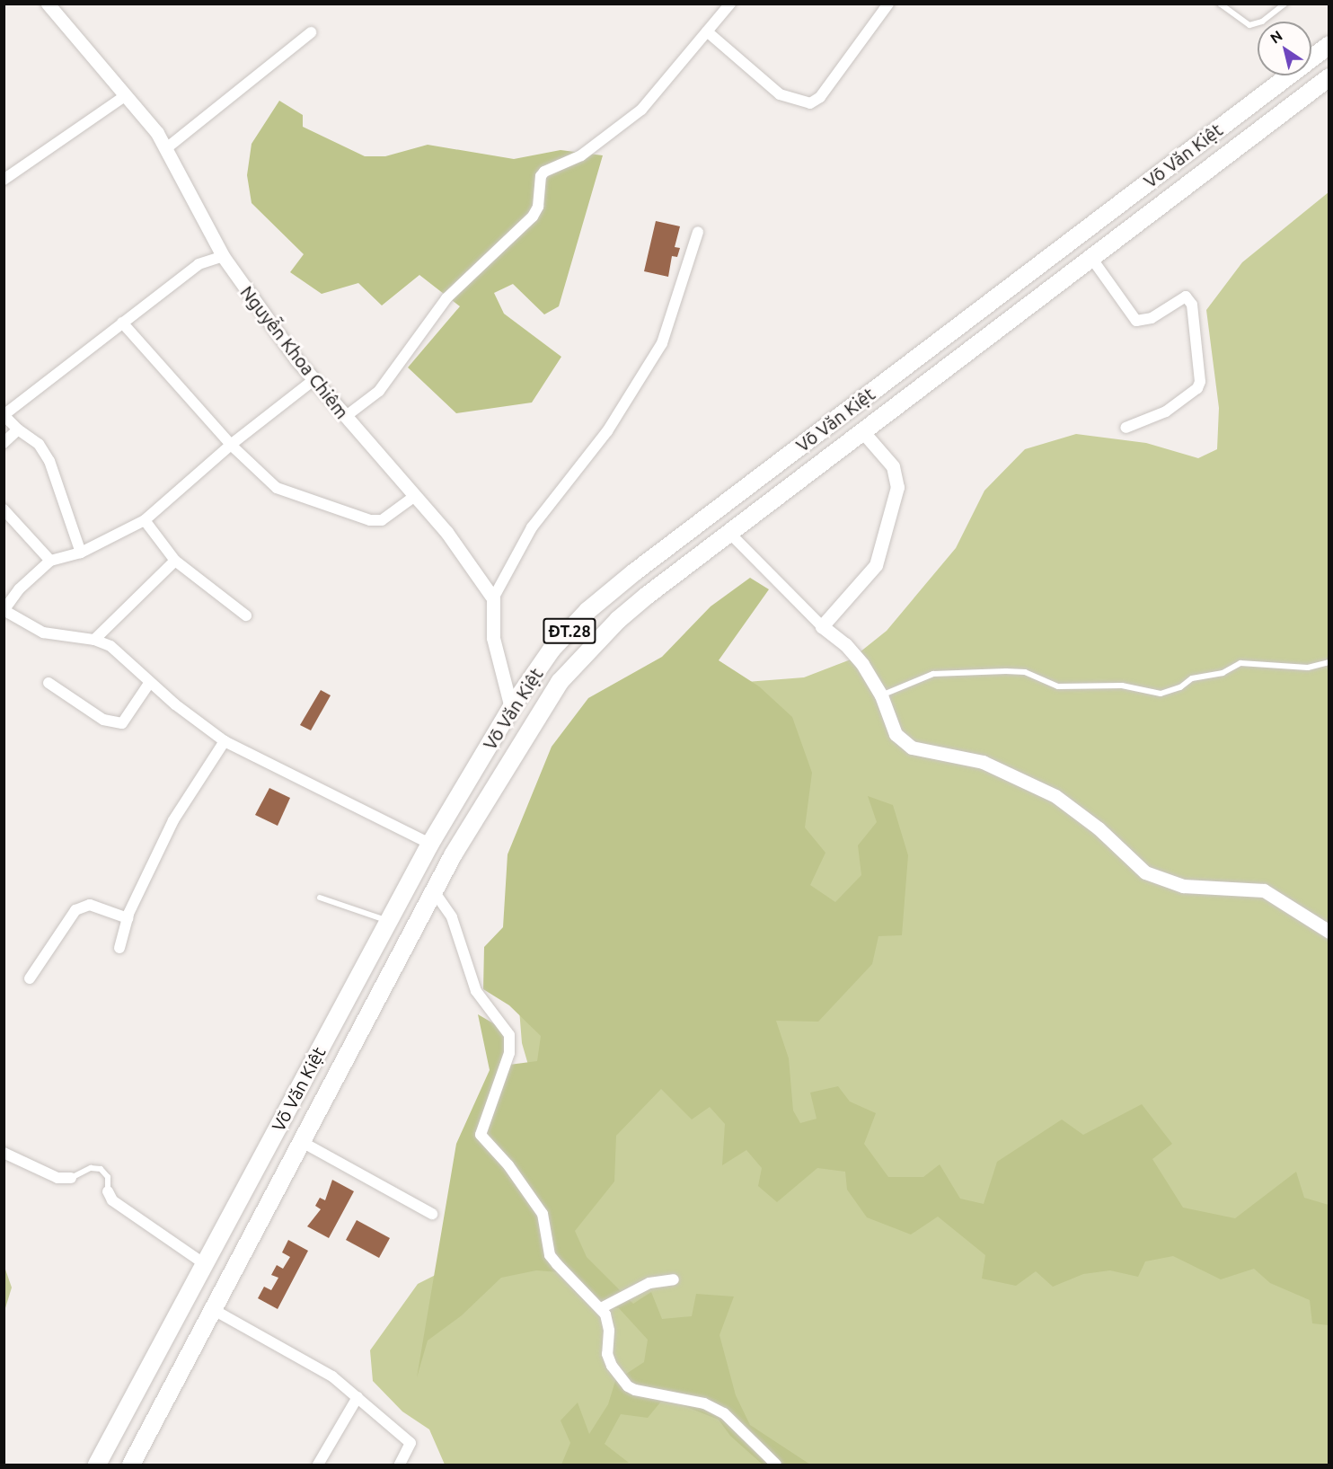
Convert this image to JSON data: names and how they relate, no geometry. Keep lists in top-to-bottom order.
{
  "streets": {
    "main road": ["Võ Văn Kiệt", "ĐT.28"],
    "street": ["Nguyễn Khoa Chiêm"]
  },
  "north": "top left"
}
